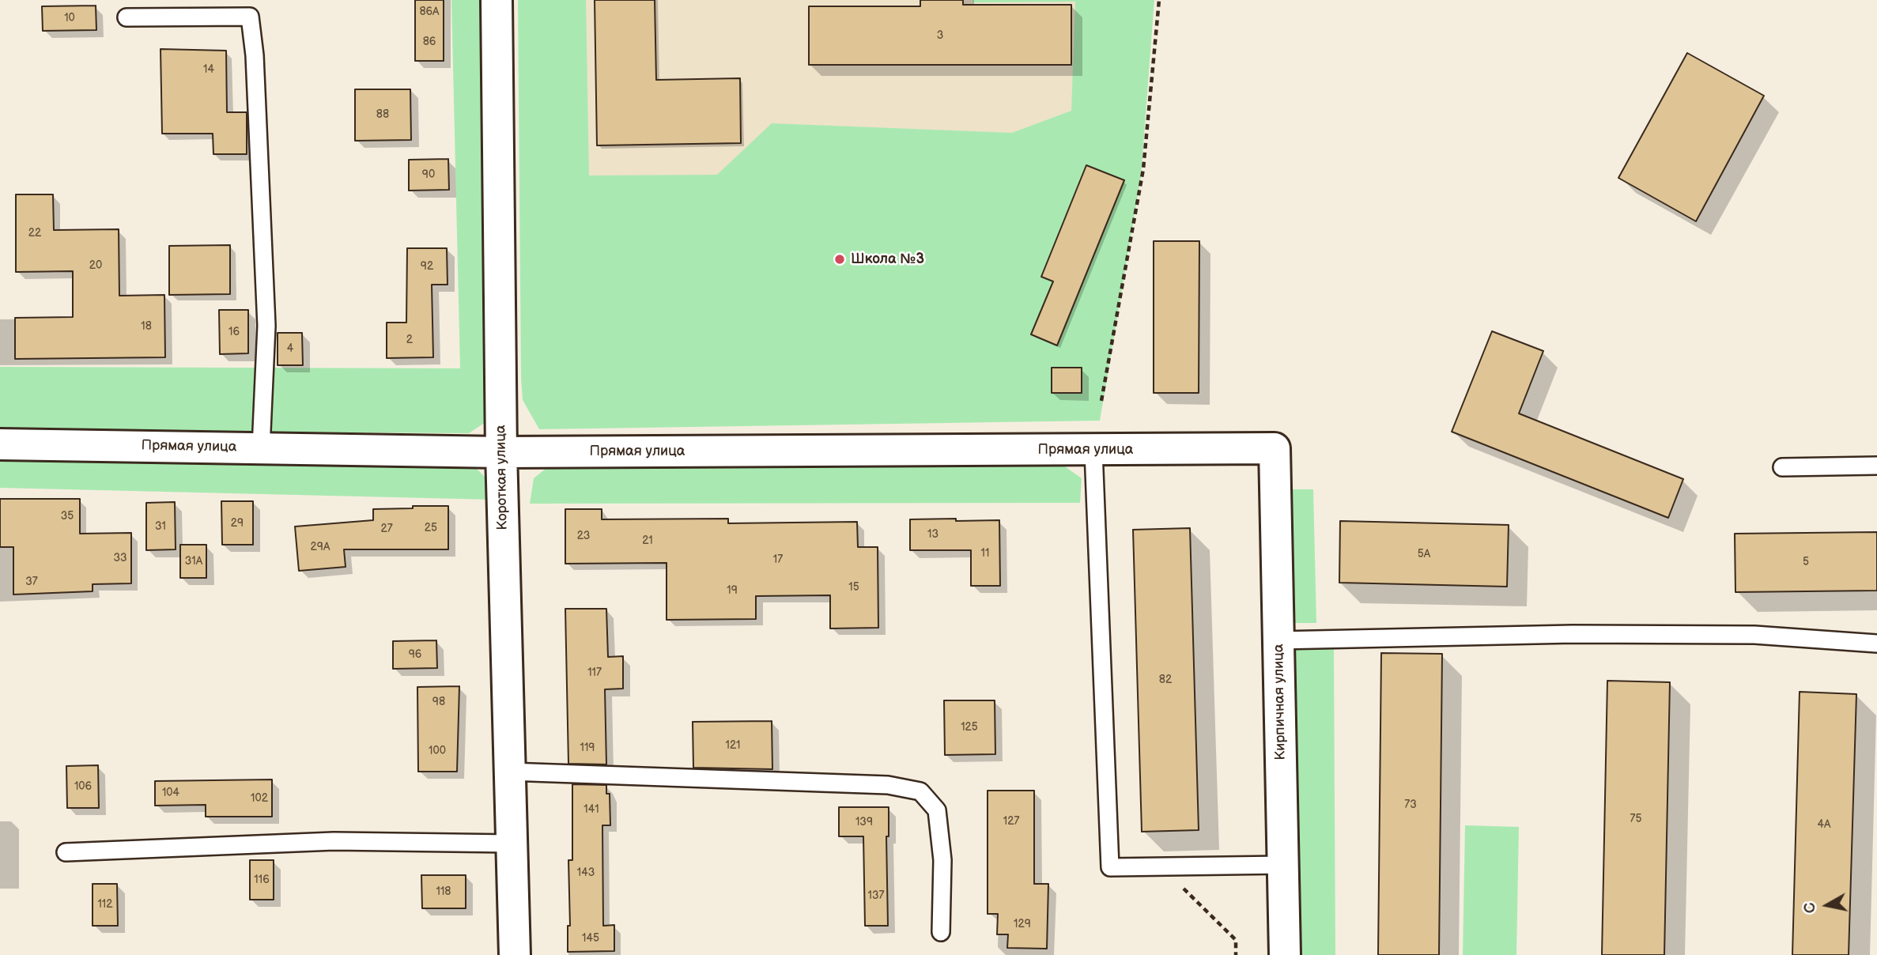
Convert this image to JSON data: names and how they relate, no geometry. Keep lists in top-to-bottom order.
{
  "streets": {
    "street": ["Прямая улица", "Короткая улица", "Кирпичная улица"]
  },
  "crossings": [
    ["Прямая улица", "Короткая улица"],
    ["Прямая улица", "Кирпичная улица"]
  ],
  "places": ["Школа №3"],
  "house_numbers": [
    "86А",
    "10",
    "3",
    "86",
    "14",
    "88",
    "90",
    "22",
    "20",
    "92",
    "18",
    "16",
    "2",
    "4",
    "35",
    "29",
    "31",
    "25",
    "27",
    "13",
    "23",
    "21",
    "29А",
    "11",
    "5А",
    "33",
    "17",
    "31А",
    "5",
    "37",
    "15",
    "19",
    "96",
    "117",
    "82",
    "98",
    "125",
    "121",
    "119",
    "100",
    "106",
    "104",
    "102",
    "73",
    "141",
    "75",
    "127",
    "139",
    "4А",
    "143",
    "116",
    "118",
    "137",
    "112",
    "129",
    "145"
  ],
  "north": "left"
}
